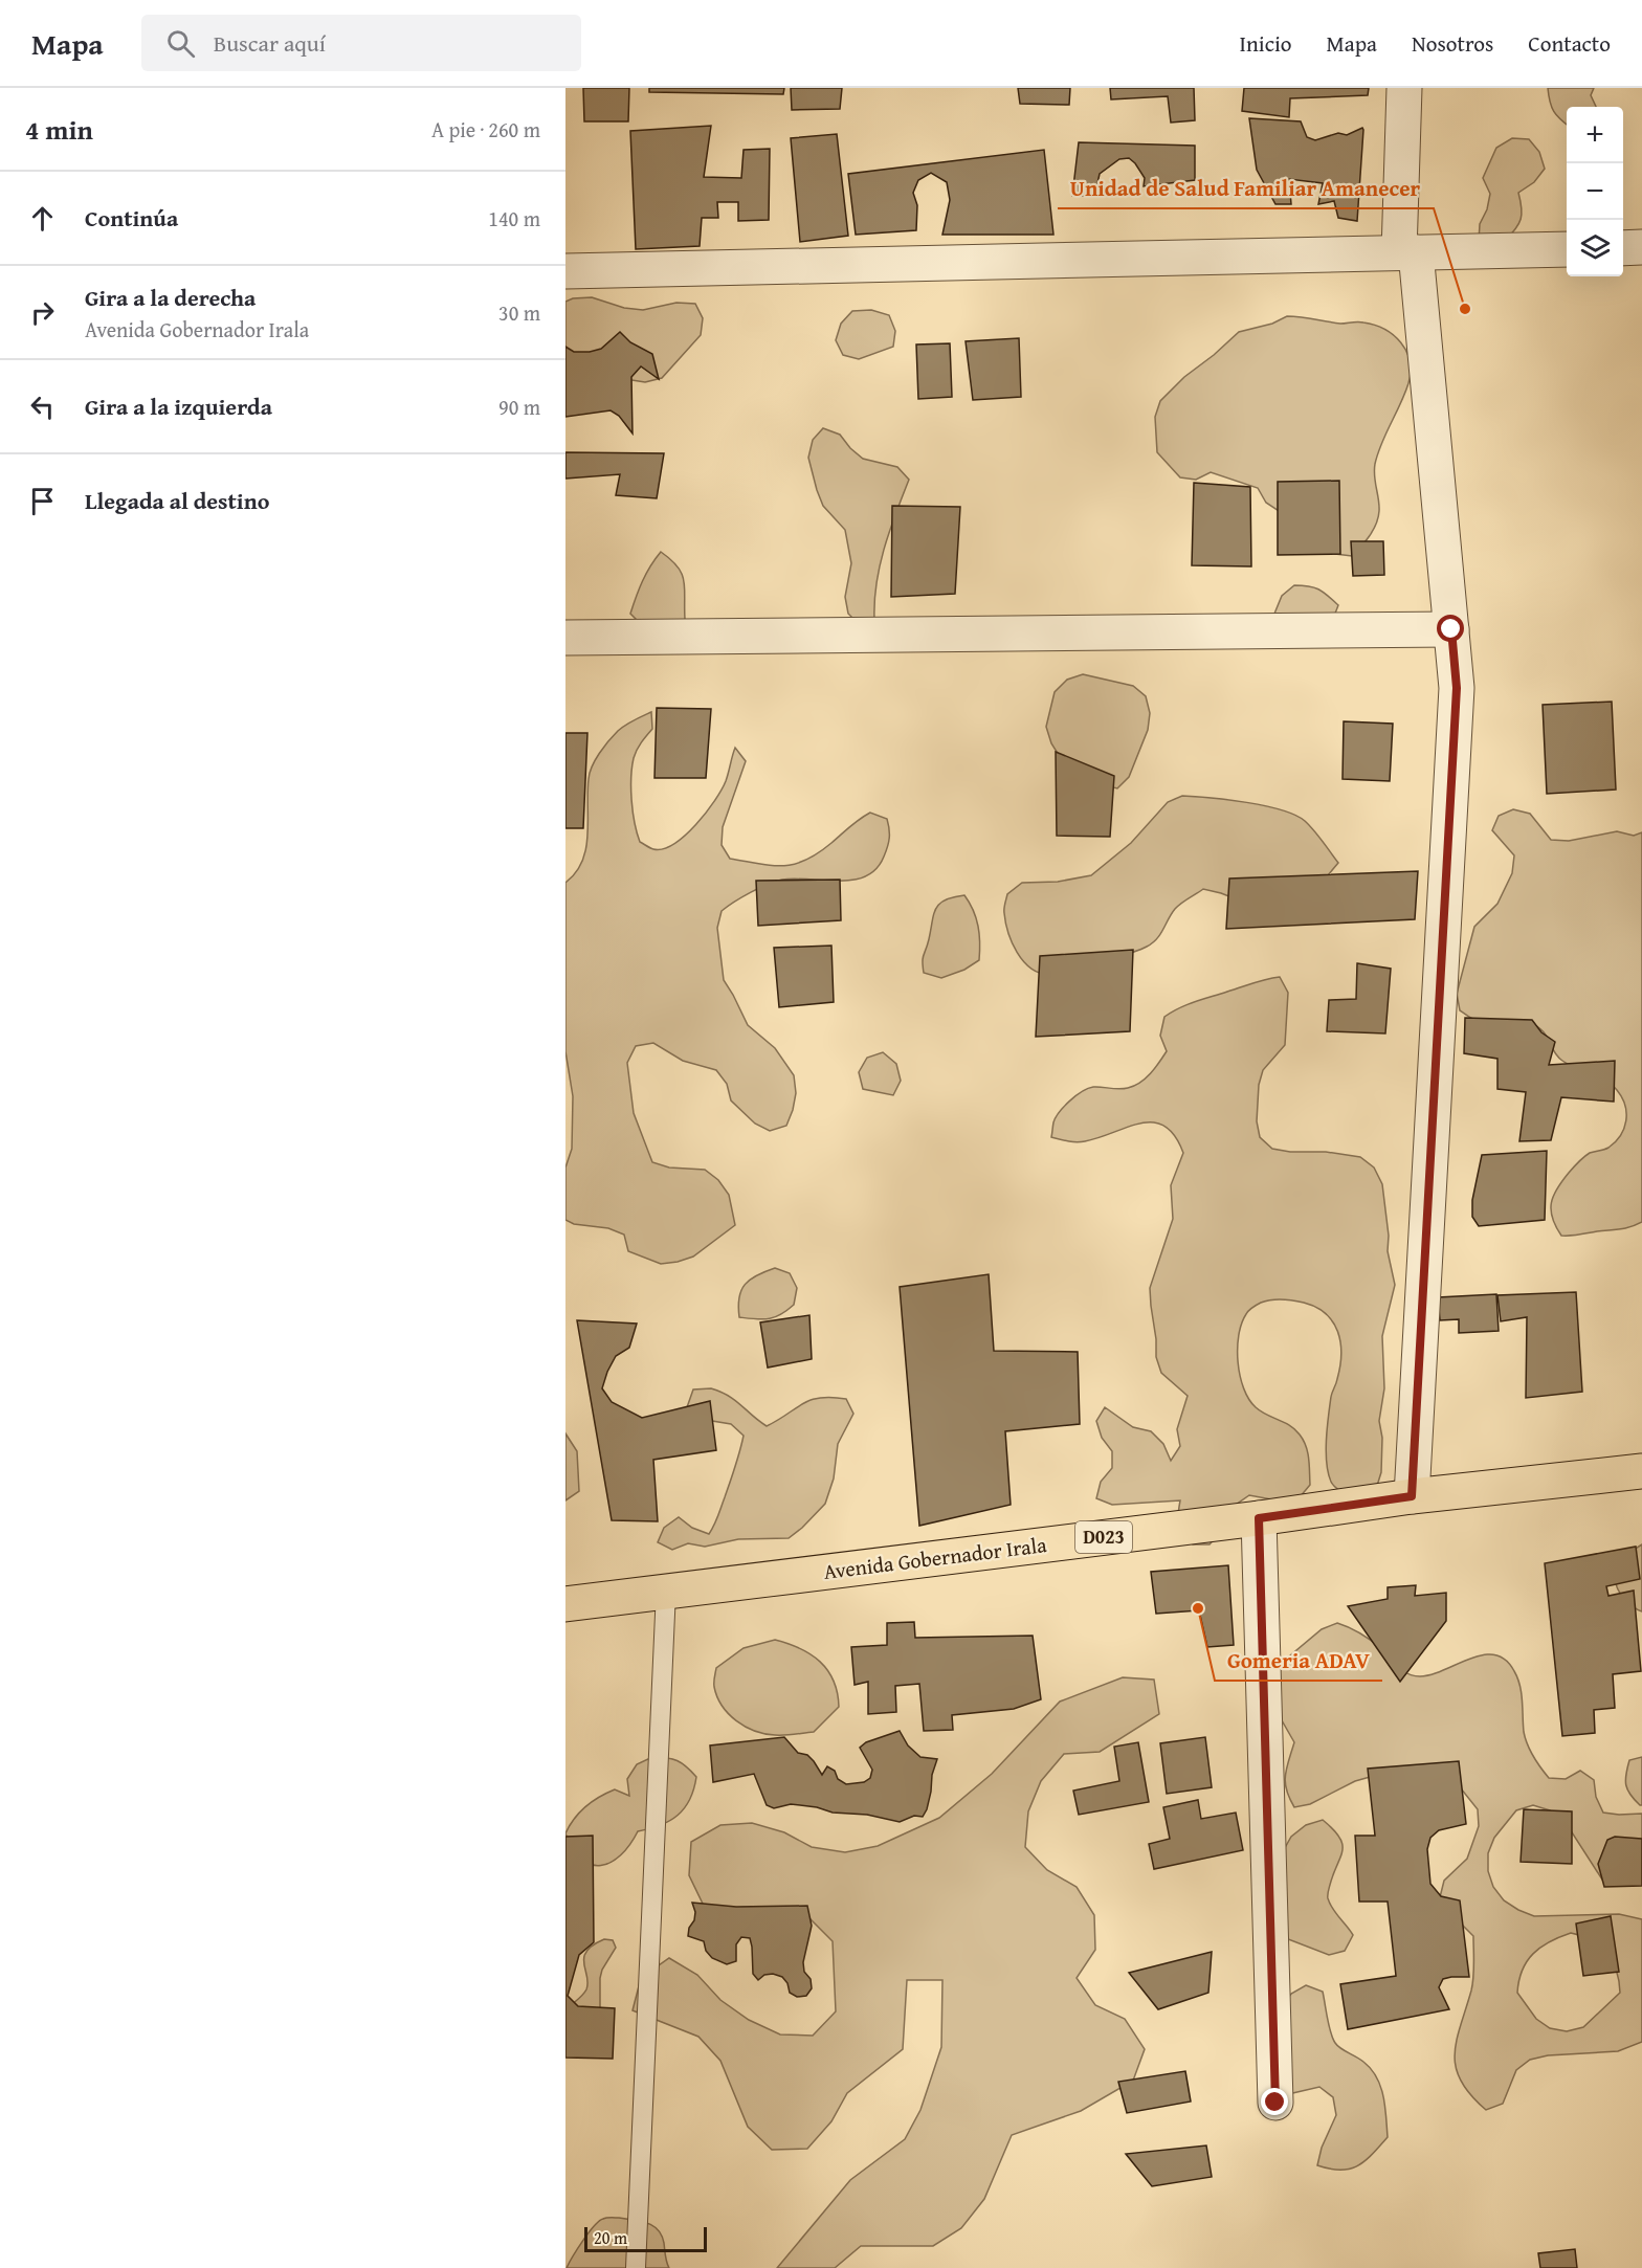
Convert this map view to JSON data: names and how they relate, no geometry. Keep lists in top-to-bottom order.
{
  "streets": {
    "main road": ["D023", "Avenida Gobernador Irala"]
  },
  "places": ["Unidad de Salud Familiar Amanecer", "Gomeria ADAV"],
  "scale_bar": "20 m",
  "page": {
    "header": "Mapa",
    "search": "Buscar aquí",
    "nav": [
      "Inicio",
      "Mapa",
      "Nosotros",
      "Contacto"
    ],
    "heading": ["4 min", "A pie · 260 m"],
    "map_buttons": ["+", "−"],
    "list": [
      ["Continúa", "140 m"],
      ["Gira a la derecha", "Avenida Gobernador Irala", "30 m"],
      ["Gira a la izquierda", "90 m"],
      "Llegada al destino"
    ],
    "scale": "20 m"
  }
}
